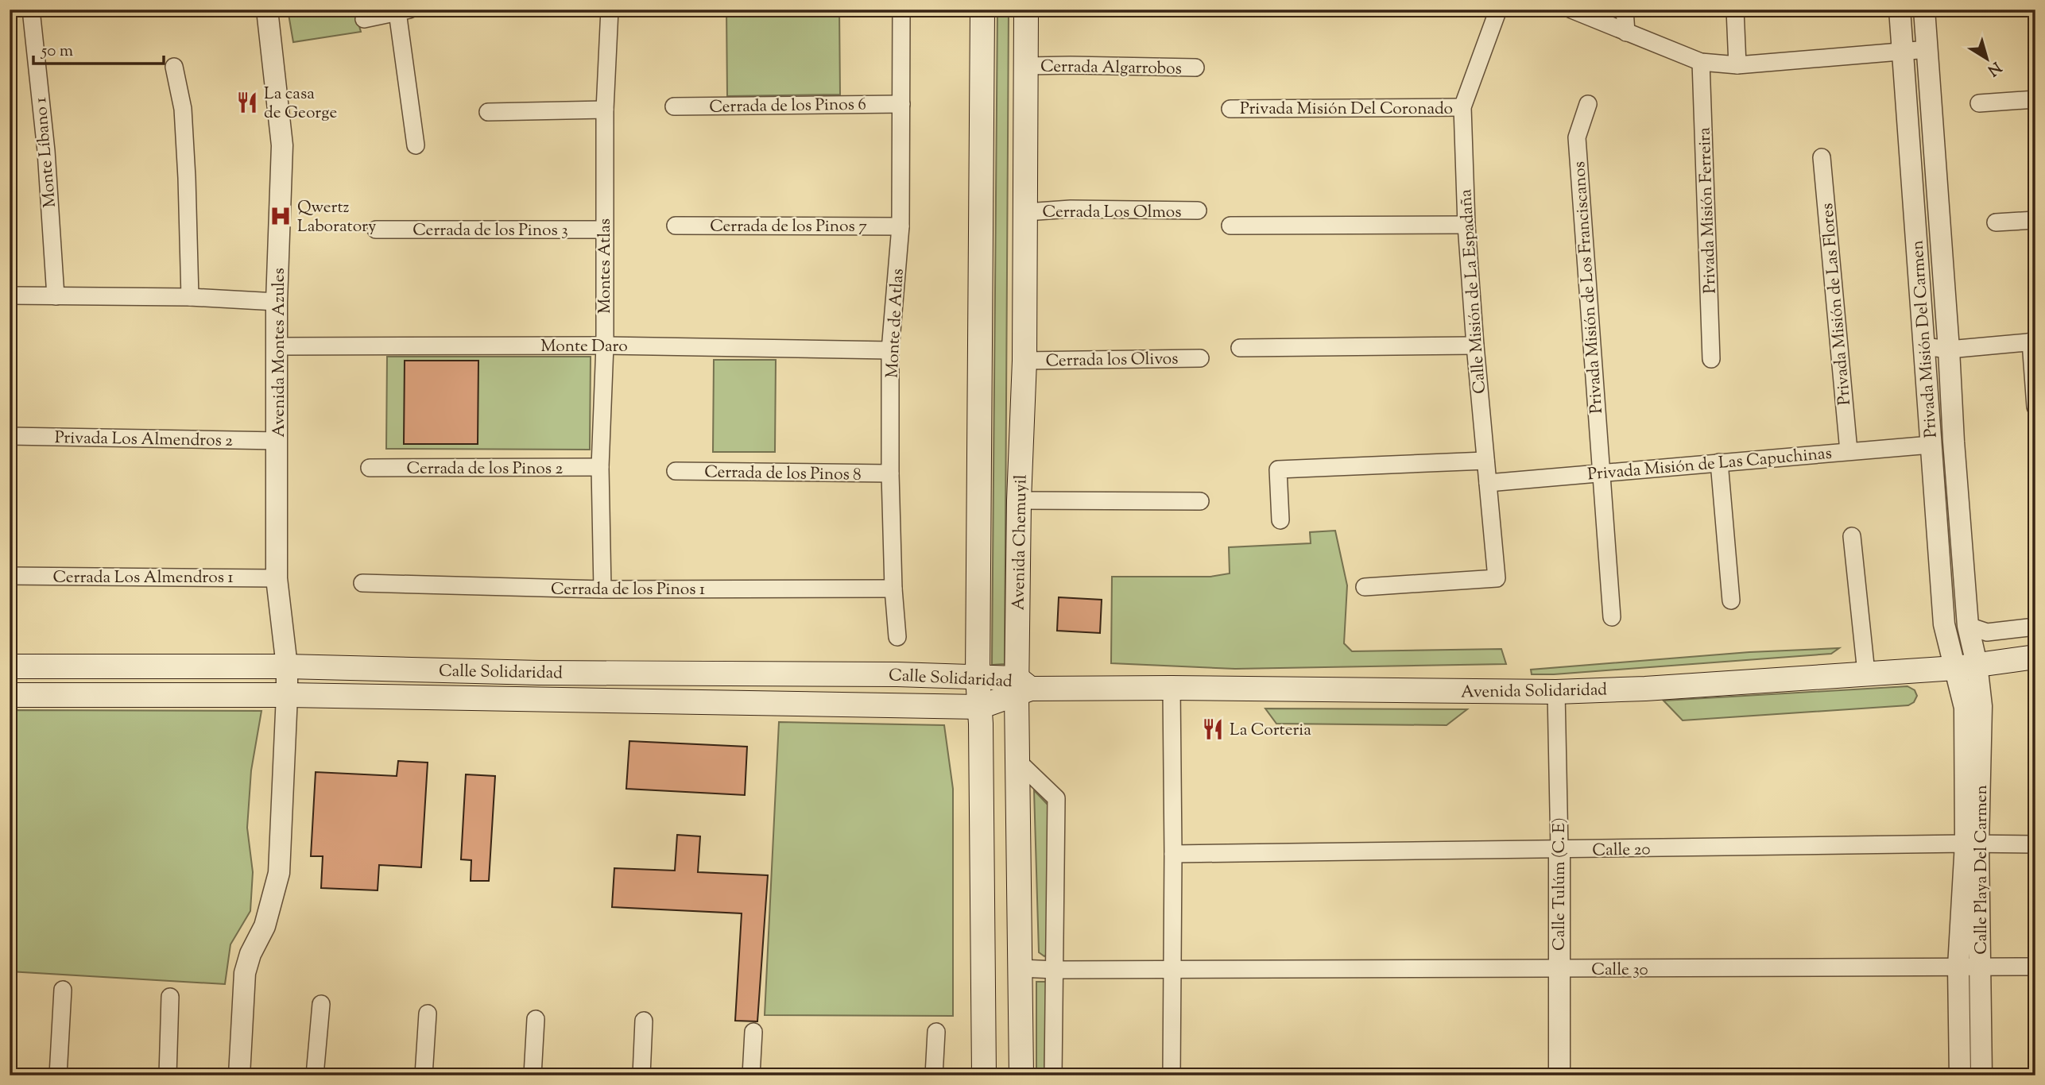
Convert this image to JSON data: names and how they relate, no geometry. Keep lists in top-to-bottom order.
{
  "streets": {
    "main road": ["Avenida Chemuyil", "Calle Solidaridad", "Avenida Solidaridad"],
    "street": [
      "Cerrada Algarrobos",
      "Cerrada de los Pinos 6",
      "Privada Misión Del Coronado",
      "Monte Líbano 1",
      "Privada Misión Ferreira",
      "Cerrada Los Olmos",
      "Cerrada de los Pinos 7",
      "Cerrada de los Pinos 3",
      "Montes Atlas",
      "Privada Misión de Los Franciscanos",
      "Calle Misión de La Espadaña",
      "Privada Misión de Las Flores",
      "Monte de Atlas",
      "Privada Misión Del Carmen",
      "Monte Daro",
      "Avenida Montes Azules",
      "Cerrada los Olivos",
      "Privada Los Almendros 2",
      "Privada Misión de Las Capuchinas",
      "Cerrada de los Pinos 2",
      "Cerrada de los Pinos 8",
      "Cerrada Los Almendros 1",
      "Cerrada de los Pinos 1",
      "Calle 20",
      "Calle Playa Del Carmen",
      "Calle Tulúm (C. E)",
      "Calle 30"
    ]
  },
  "crossings": [
    ["Cerrada Algarrobos", "Avenida Chemuyil"],
    ["Cerrada de los Pinos 6", "Monte de Atlas"],
    ["Privada Misión Del Coronado", "Calle Misión de La Espadaña"],
    ["Cerrada Los Olmos", "Avenida Chemuyil"],
    ["Cerrada de los Pinos 7", "Monte de Atlas"],
    ["Cerrada de los Pinos 3", "Montes Atlas"],
    ["Montes Atlas", "Monte Daro"],
    ["Montes Atlas", "Cerrada de los Pinos 2"],
    ["Montes Atlas", "Cerrada de los Pinos 1"],
    ["Privada Misión de Los Franciscanos", "Privada Misión de Las Capuchinas"],
    ["Calle Misión de La Espadaña", "Privada Misión de Las Capuchinas"],
    ["Privada Misión de Las Flores", "Privada Misión de Las Capuchinas"],
    ["Monte de Atlas", "Monte Daro"],
    ["Monte de Atlas", "Cerrada de los Pinos 8"],
    ["Monte de Atlas", "Cerrada de los Pinos 1"],
    ["Privada Misión Del Carmen", "Privada Misión de Las Capuchinas"],
    ["Privada Misión Del Carmen", "Avenida Solidaridad"],
    ["Privada Misión Del Carmen", "Calle Playa Del Carmen"],
    ["Monte Daro", "Avenida Montes Azules"],
    ["Avenida Montes Azules", "Privada Los Almendros 2"],
    ["Avenida Montes Azules", "Cerrada Los Almendros 1"],
    ["Avenida Montes Azules", "Calle Solidaridad"],
    ["Cerrada los Olivos", "Avenida Chemuyil"],
    ["Avenida Chemuyil", "Calle Solidaridad"],
    ["Avenida Chemuyil", "Avenida Solidaridad"],
    ["Avenida Chemuyil", "Calle 30"],
    ["Calle Solidaridad", "Avenida Solidaridad"],
    ["Avenida Solidaridad", "Calle Playa Del Carmen"],
    ["Avenida Solidaridad", "Calle Tulúm (C. E)"],
    ["Calle 20", "Calle Playa Del Carmen"],
    ["Calle 20", "Calle Tulúm (C. E)"],
    ["Calle Playa Del Carmen", "Calle 30"],
    ["Calle Tulúm (C. E)", "Calle 30"]
  ],
  "places": {
    "restaurant": ["La casa de George", "La Corteria"],
    "hospital": ["Qwertz Laboratory"]
  },
  "scale_bar": "50 m",
  "north": "bottom right"
}
